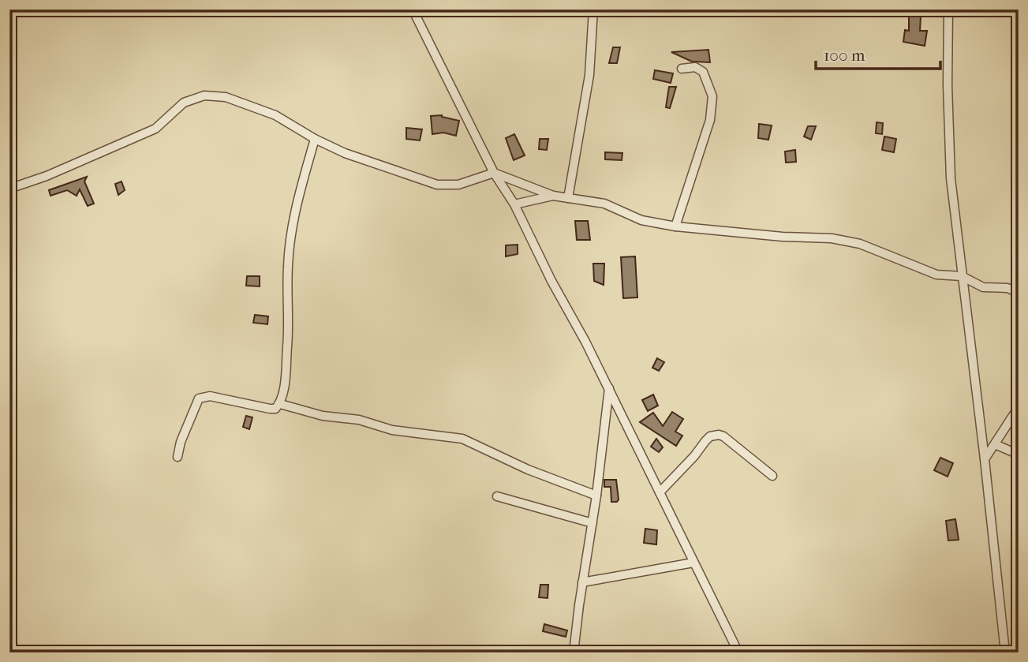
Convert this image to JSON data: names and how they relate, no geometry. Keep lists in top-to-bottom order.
{
  "scale_bar": "100 m"
}
